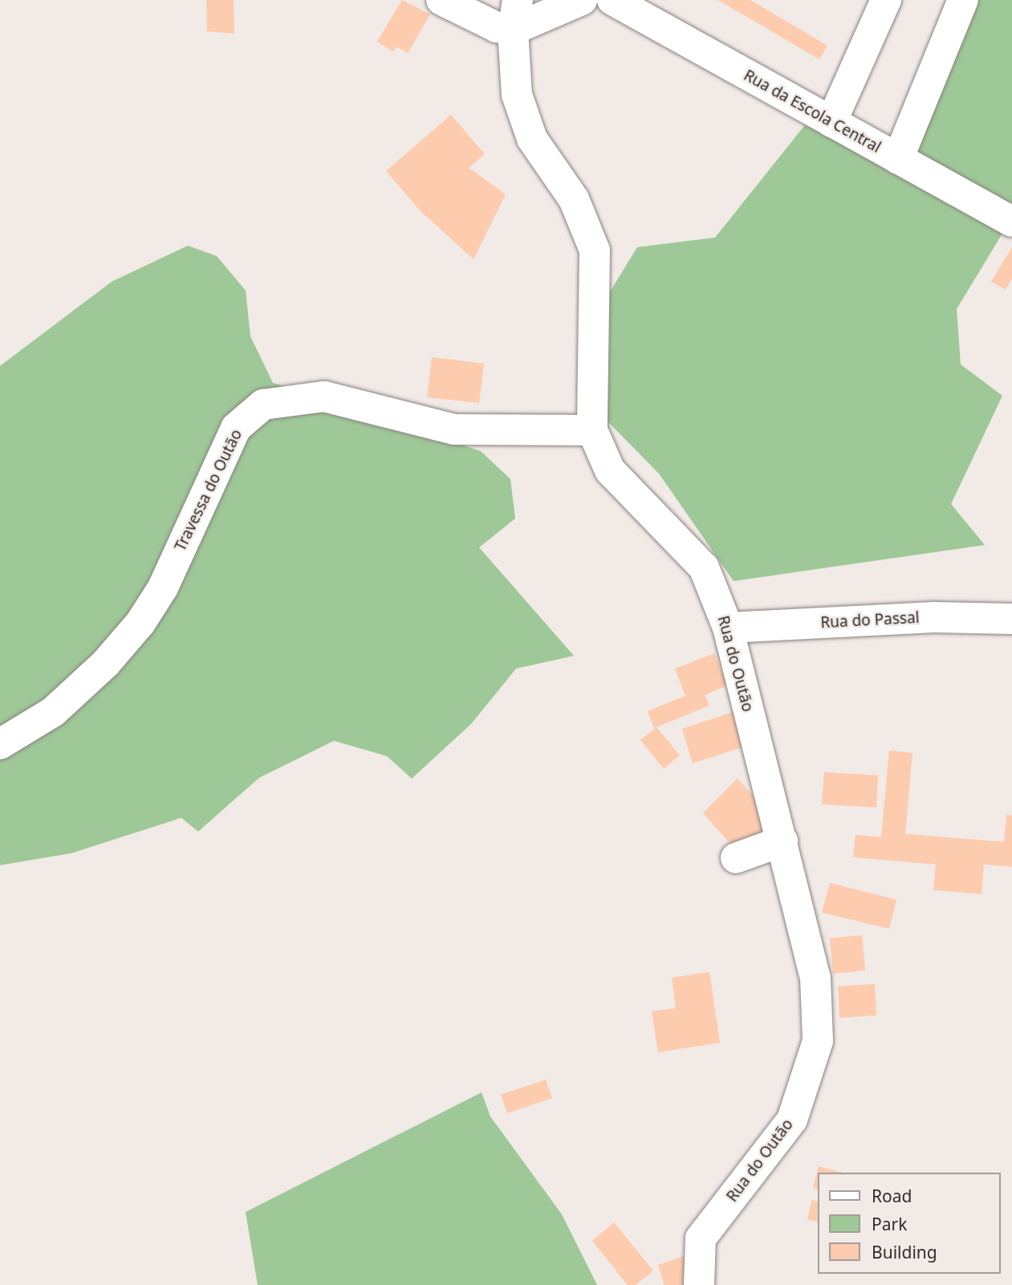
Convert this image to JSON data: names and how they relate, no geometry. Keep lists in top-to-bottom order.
{
  "streets": {
    "street": [
      "Rua da Escola Central",
      "Travessa do Outão",
      "Rua do Passal",
      "Rua do Outão"
    ]
  },
  "crossings": [
    ["Travessa do Outão", "Rua do Outão"],
    ["Rua do Passal", "Rua do Outão"]
  ],
  "legend": ["Road", "Park", "Building"]
}
